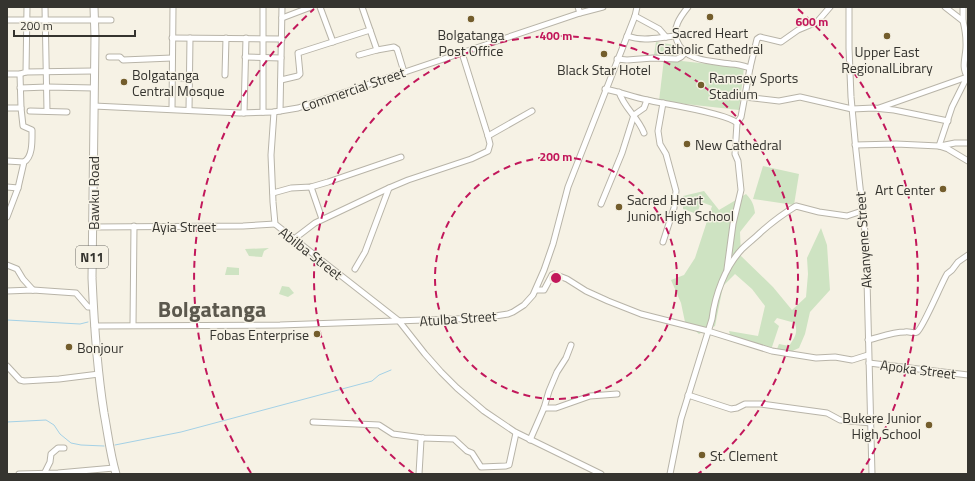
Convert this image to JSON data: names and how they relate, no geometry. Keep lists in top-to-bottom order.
{
  "streets": {
    "highway": ["Bawku Road", "N11"],
    "street": [
      "Commercial Street",
      "Ayia Street",
      "Akanyene Street",
      "Abilba Street",
      "Atulba Street",
      "Apoka Street"
    ]
  },
  "crossings": [
    ["Commercial Street", "Bawku Road"],
    ["Commercial Street", "Abilba Street"],
    ["Bawku Road", "Ayia Street"],
    ["Bawku Road", "Atulba Street"],
    ["Ayia Street", "Abilba Street"],
    ["Akanyene Street", "Apoka Street"],
    ["Abilba Street", "Atulba Street"]
  ],
  "districts": ["Bolgatanga"],
  "places": [
    "Sacred Heart Catholic Cathedral",
    "Bolgatanga Post Office",
    "Upper East RegionalLibrary",
    "Black Star Hotel",
    "Bolgatanga Central Mosque",
    "Ramsey Sports Stadium",
    "New Cathedral",
    "Art Center",
    "Sacred Heart Junior High School",
    "Fobas Enterprise",
    "Bonjour",
    "Bukere Junior High School",
    "St. Clement"
  ],
  "scale_bar": "200 m",
  "rings": ["600 m", "400 m", "200 m"]
}
